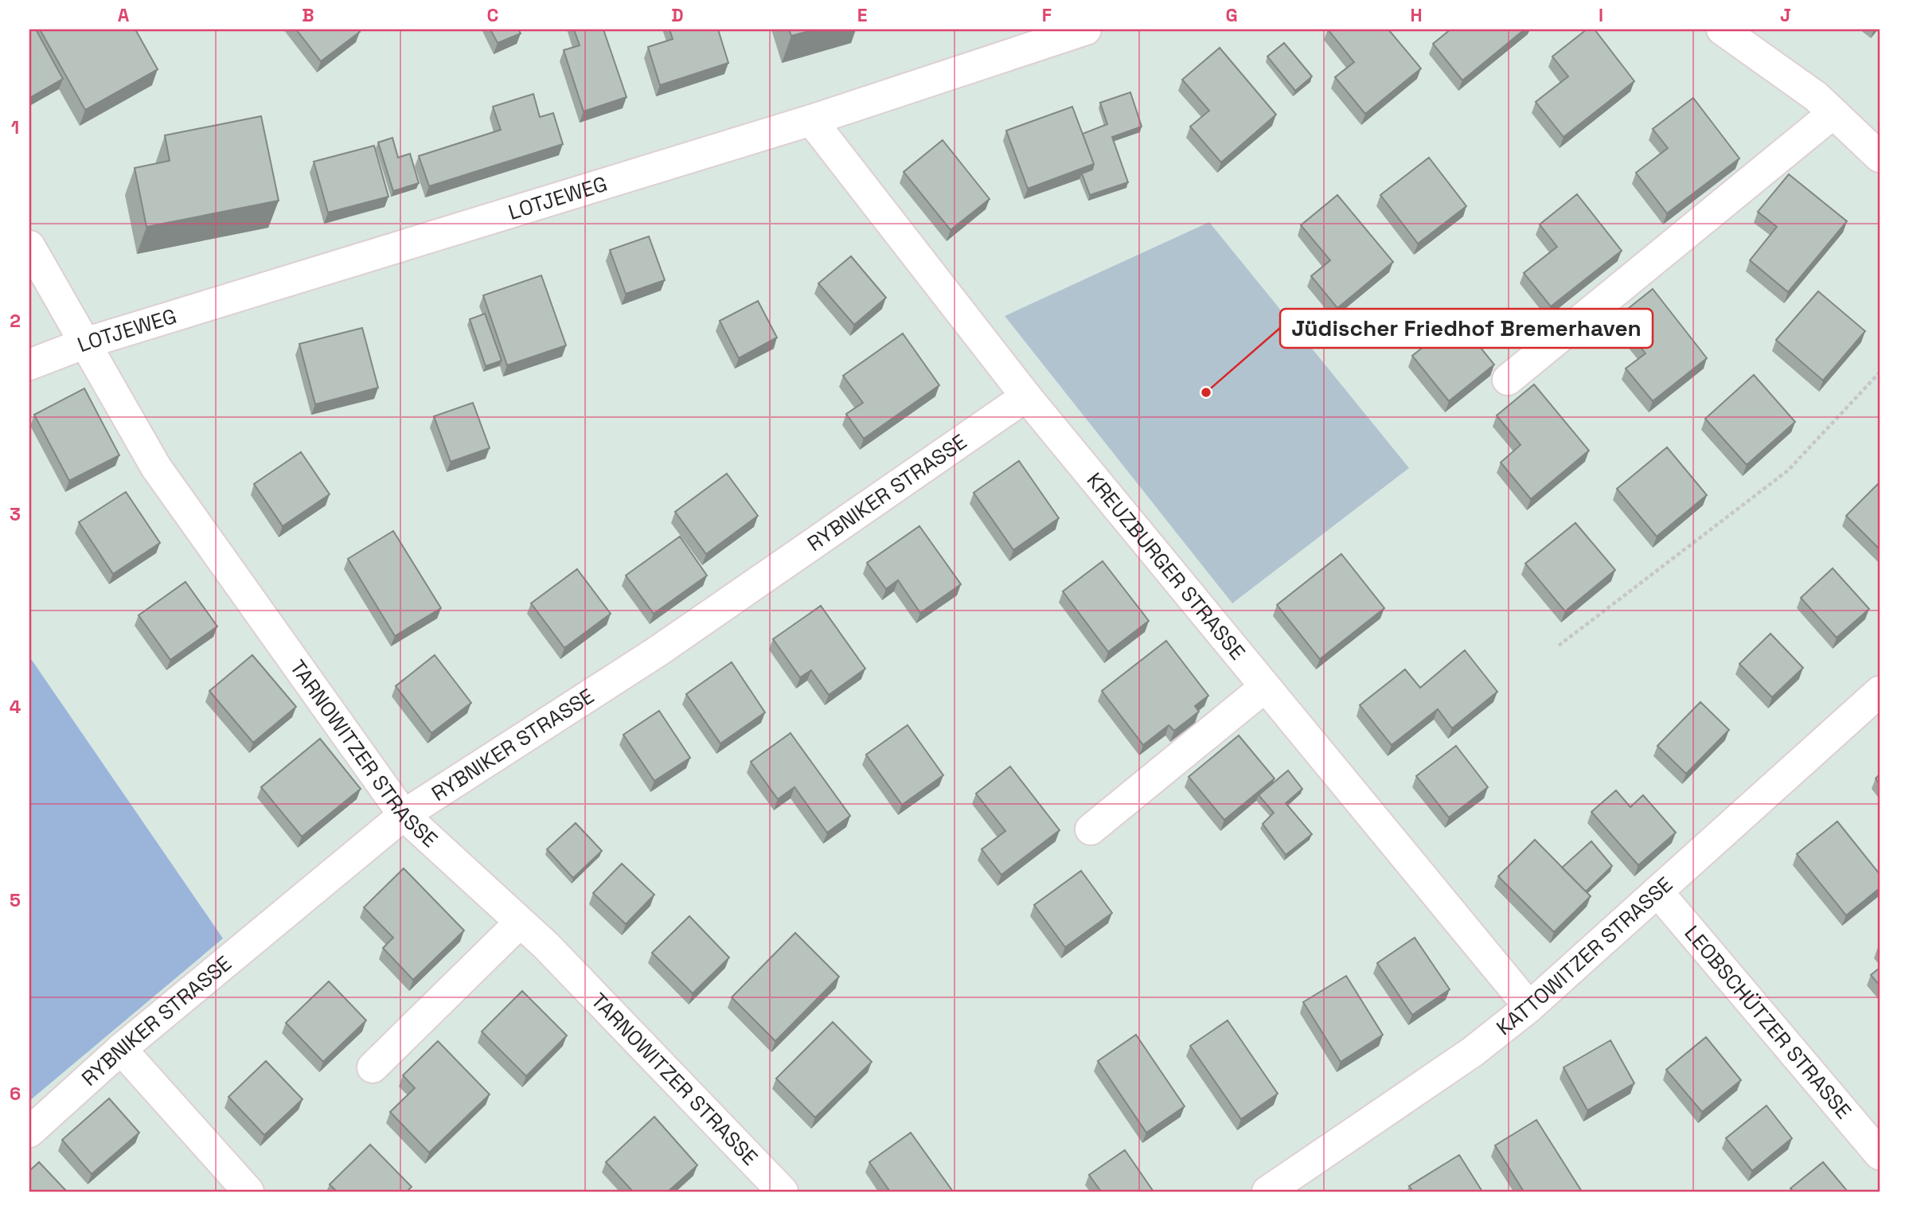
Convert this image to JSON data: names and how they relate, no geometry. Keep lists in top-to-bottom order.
{
  "streets": {
    "street": [
      "LOTJEWEG",
      "RYBNIKER STRASSE",
      "KREUZBURGER STRASSE",
      "TARNOWITZER STRASSE",
      "KATTOWITZER STRASSE",
      "LEOBSCHÜTZER STRASSE"
    ]
  },
  "crossings": [
    ["LOTJEWEG", "KREUZBURGER STRASSE"],
    ["LOTJEWEG", "TARNOWITZER STRASSE"],
    ["RYBNIKER STRASSE", "KREUZBURGER STRASSE"],
    ["RYBNIKER STRASSE", "TARNOWITZER STRASSE"],
    ["KREUZBURGER STRASSE", "KATTOWITZER STRASSE"],
    ["KATTOWITZER STRASSE", "LEOBSCHÜTZER STRASSE"]
  ],
  "places": ["Jüdischer Friedhof Bremerhaven"],
  "grid": {
    "columns": [
      "A",
      "B",
      "C",
      "D",
      "E",
      "F",
      "G",
      "H",
      "I",
      "J"
    ],
    "rows": [
      "1",
      "2",
      "3",
      "4",
      "5",
      "6"
    ]
  }
}
